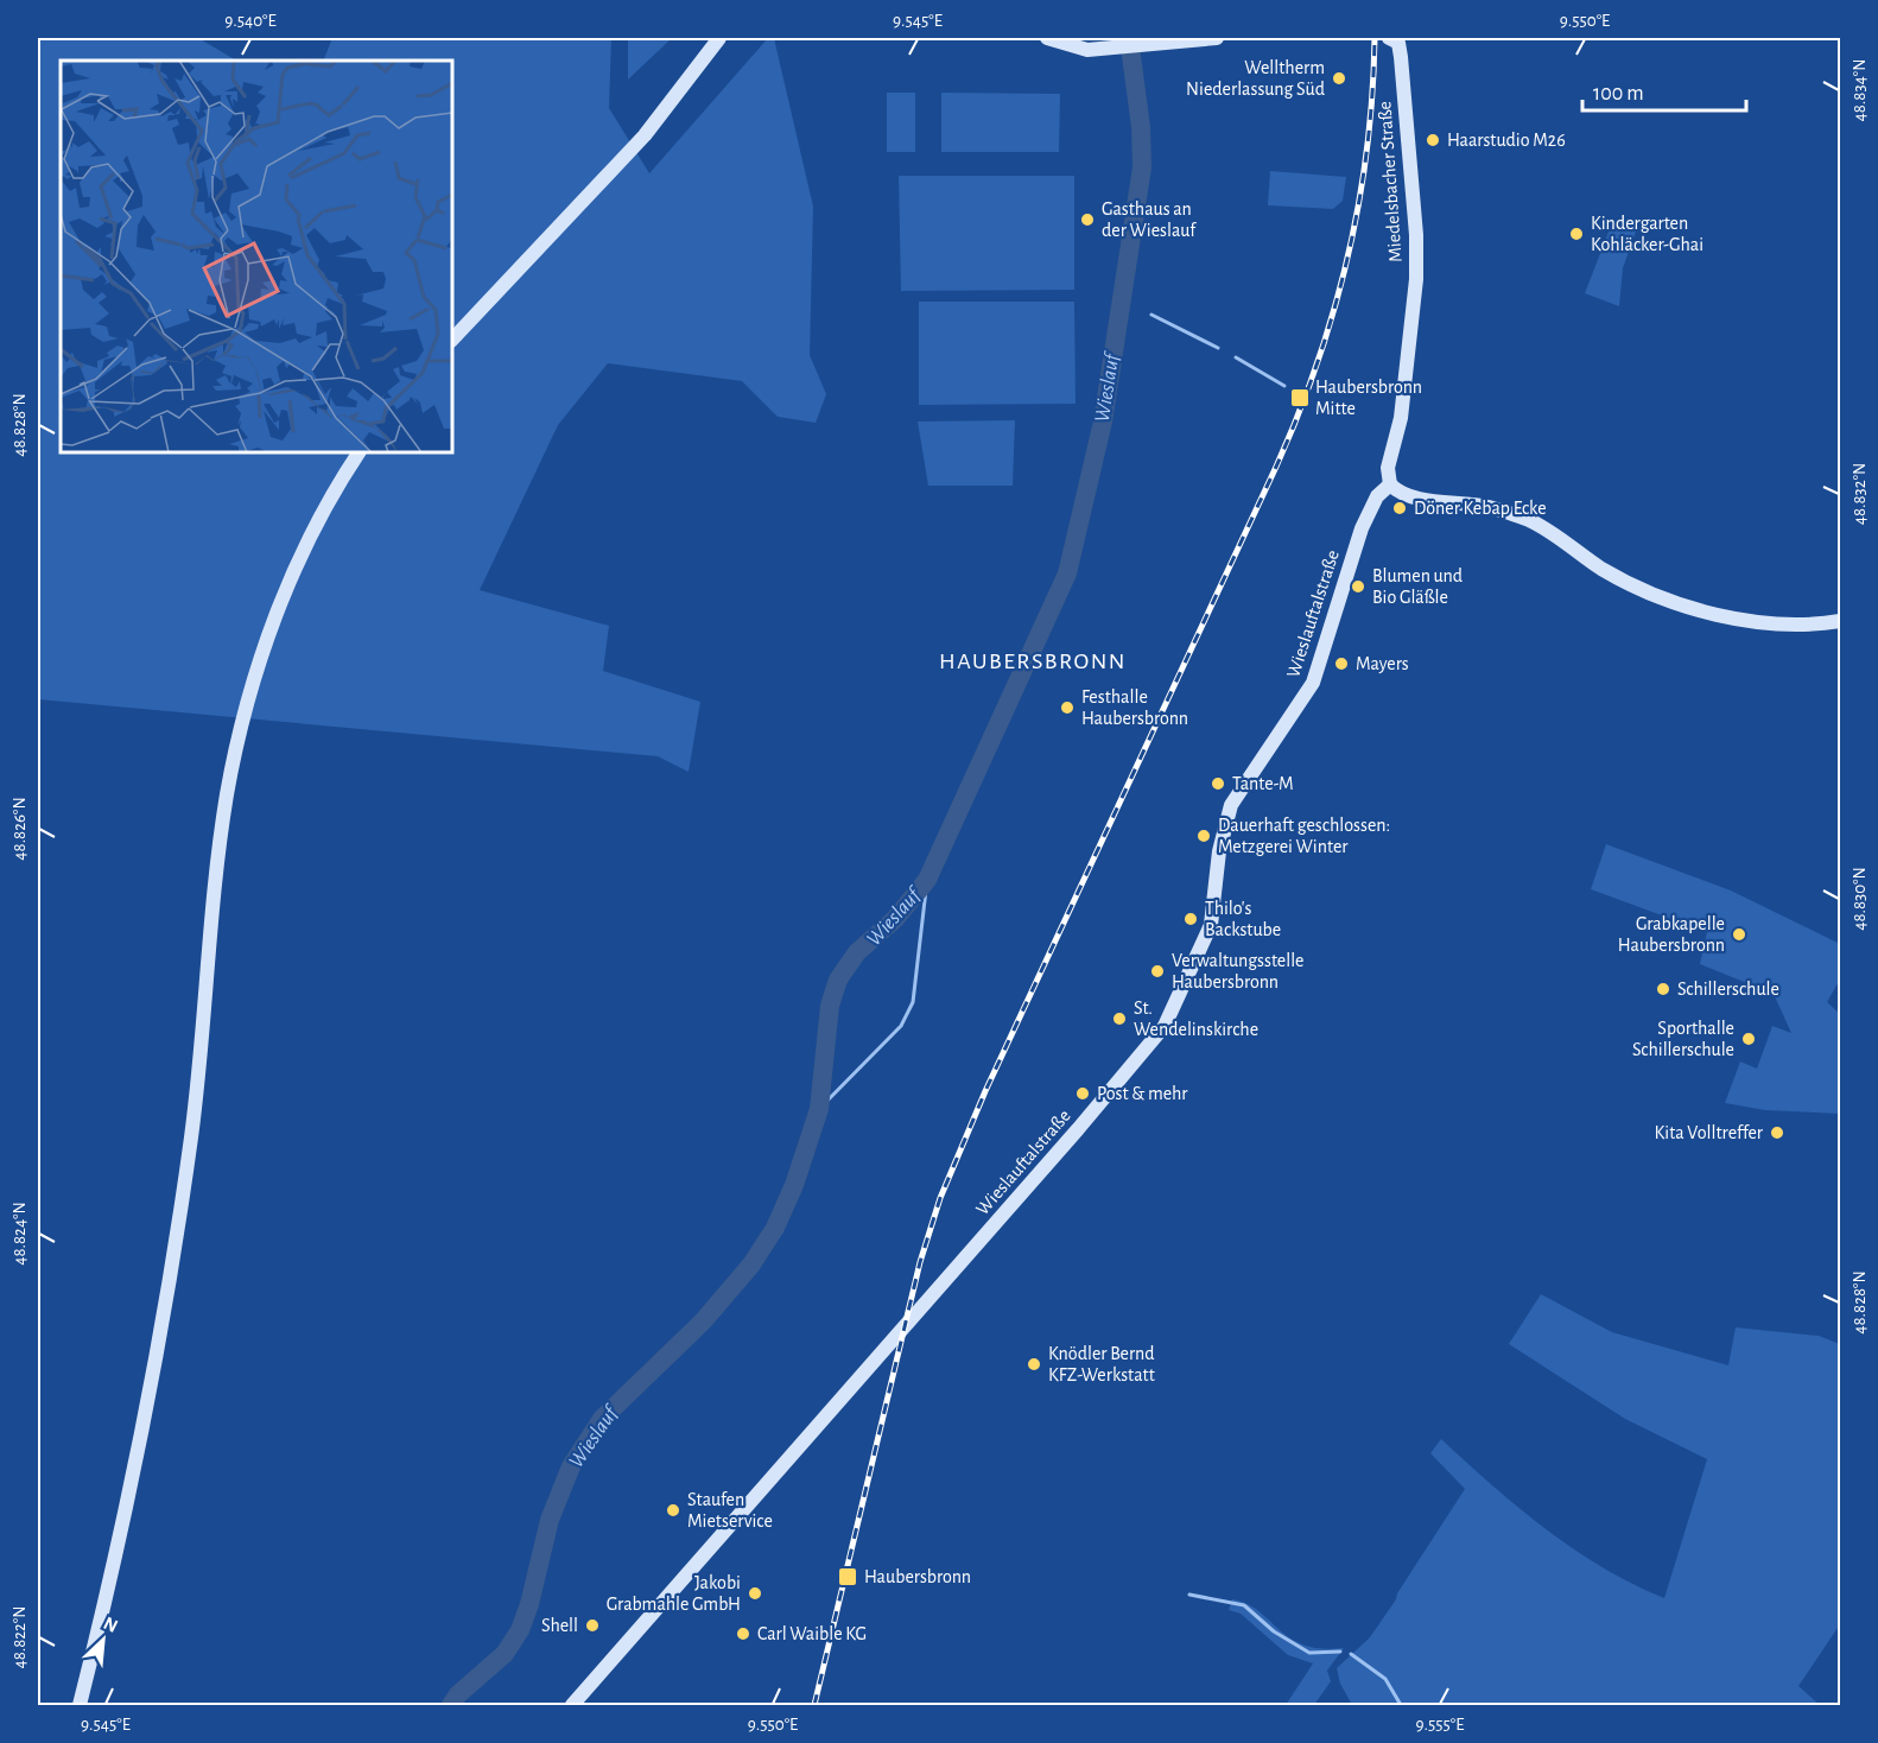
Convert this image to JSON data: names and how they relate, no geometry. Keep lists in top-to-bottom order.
{
  "streets": {
    "street": ["Miedelsbacher Straße", "Wieslauftalstraße"]
  },
  "crossings": [
    ["Miedelsbacher Straße", "Wieslauftalstraße"]
  ],
  "districts": ["HAUBERSBRONN"],
  "water": ["Wieslauf"],
  "places": {
    "other": [
      "Welltherm Niederlassung Süd",
      "Haarstudio M26",
      "Gasthaus an der Wieslauf",
      "Kindergarten Kohläcker-Ghai",
      "Döner Kebap Ecke",
      "Blumen und Bio Gläßle",
      "Mayers",
      "Festhalle Haubersbronn",
      "Tante-M",
      "Dauerhaft geschlossen: Metzgerei Winter",
      "Thilo's Backstube",
      "Grabkapelle Haubersbronn",
      "Verwaltungsstelle Haubersbronn",
      "Schillerschule",
      "St. Wendelinskirche",
      "Sporthalle Schillerschule",
      "Post & mehr",
      "Kita Volltreffer",
      "Knödler Bernd KFZ-Werkstatt",
      "Staufen Mietservice",
      "Jakobi Grabmahle GmbH",
      "Shell",
      "Carl Waible KG"
    ],
    "transit": ["Haubersbronn Mitte", "Haubersbronn"]
  },
  "scale_bar": "100 m",
  "north": "top right",
  "coordinates": [
    "9.540°E",
    "9.545°E",
    "9.550°E",
    "48.834°N",
    "48.828°N",
    "48.832°N",
    "48.826°N",
    "48.830°N",
    "48.824°N",
    "48.822°N",
    "9.555°E"
  ]
}
